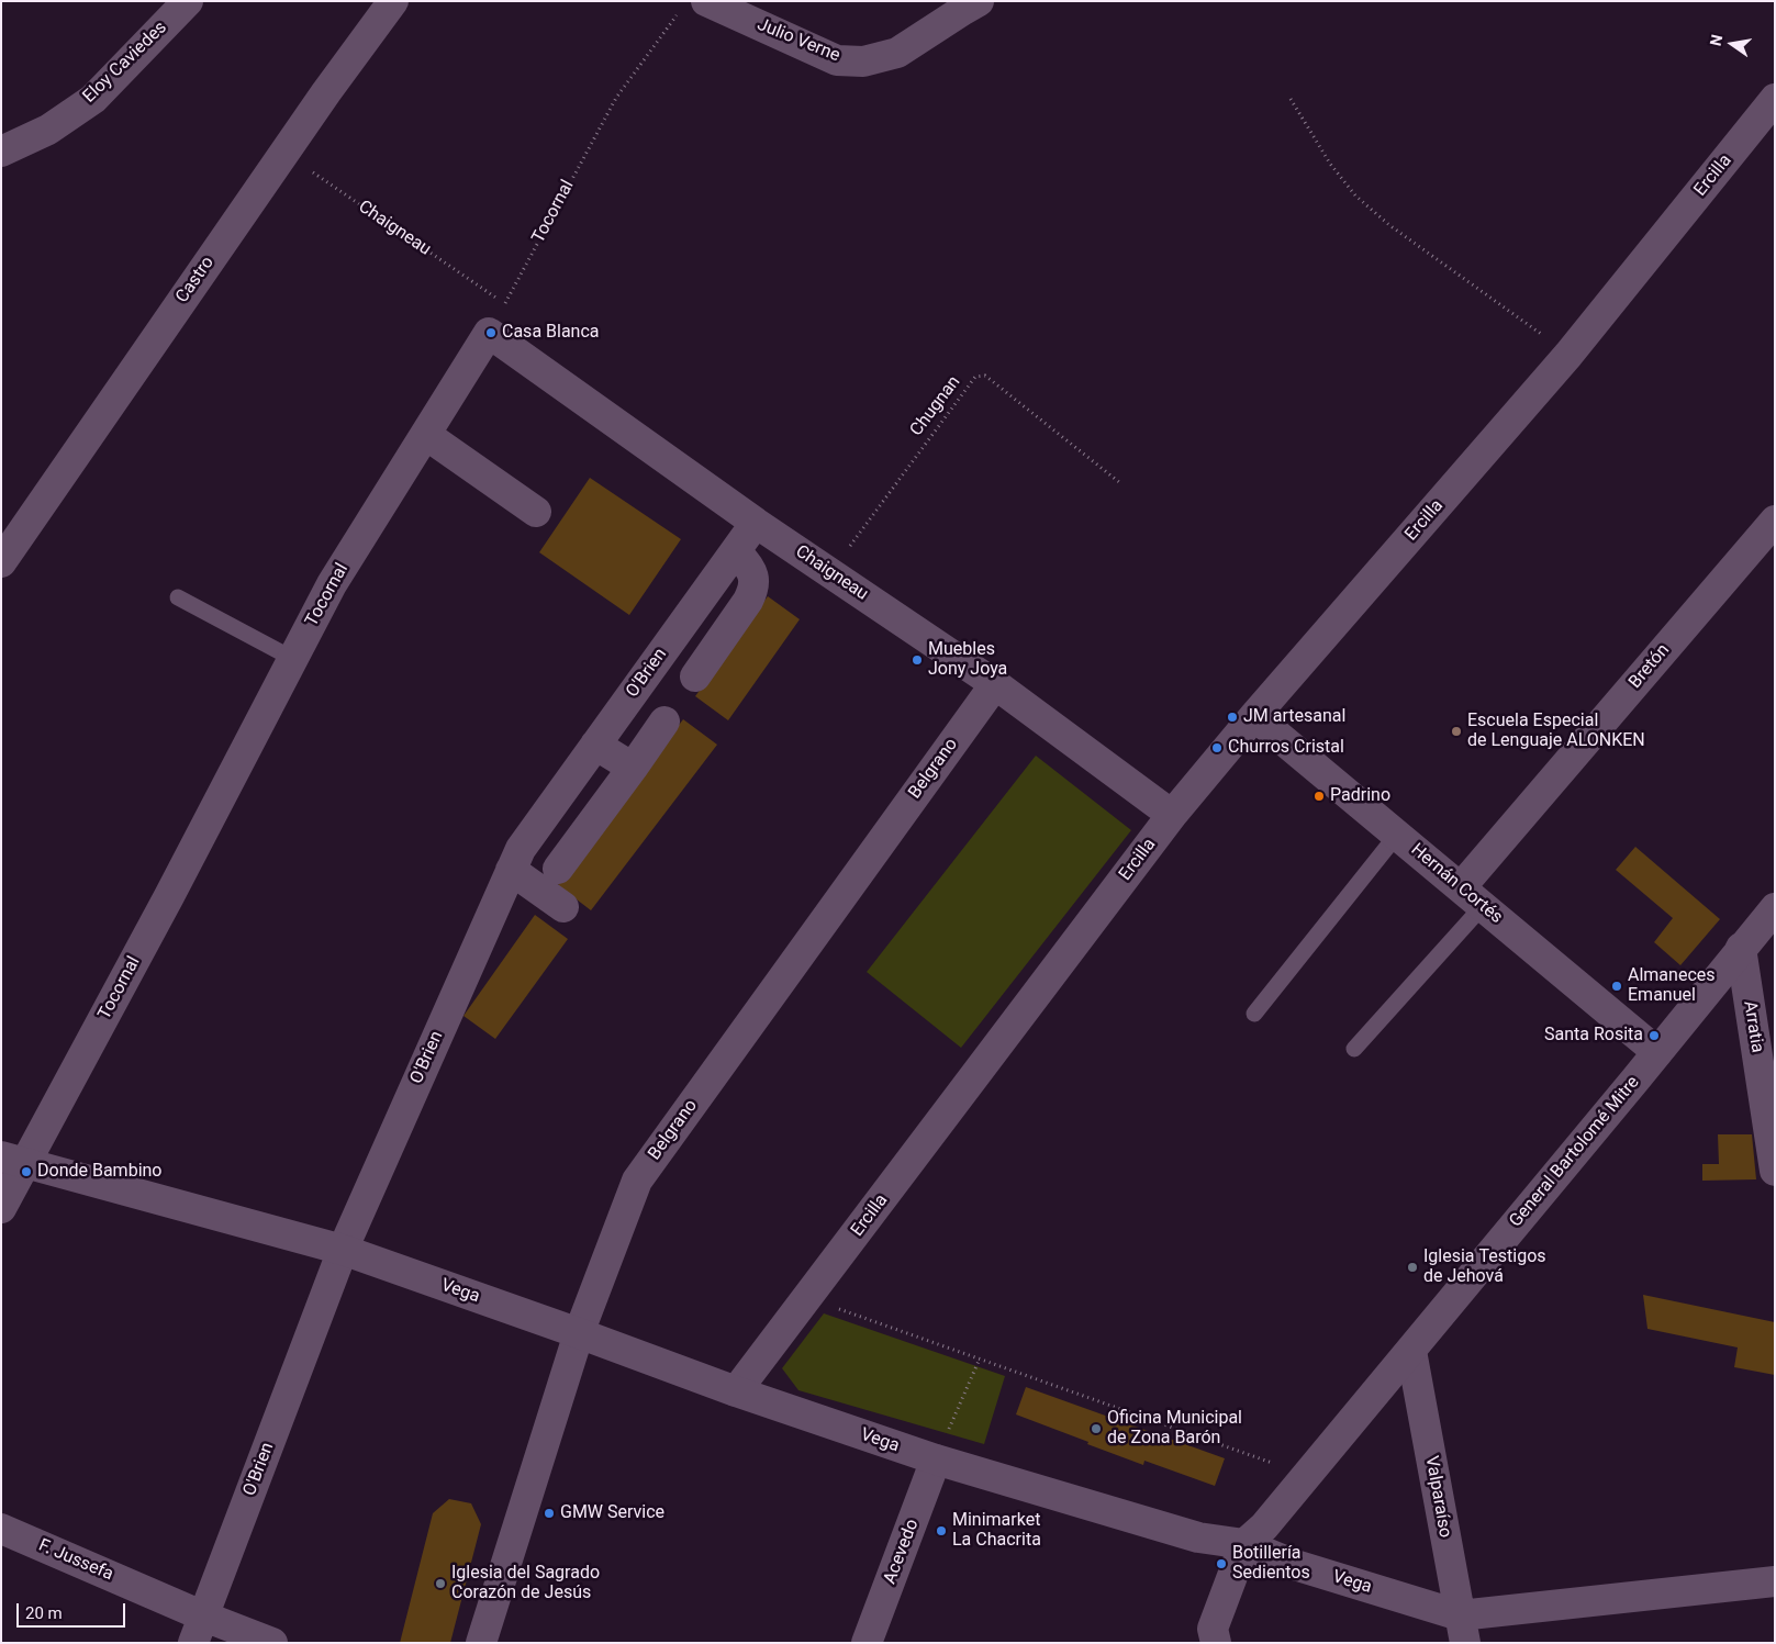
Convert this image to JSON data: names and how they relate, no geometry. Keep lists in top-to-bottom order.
{
  "streets": {
    "street": [
      "Julio Verne",
      "Eloy Caviedes",
      "Ercilla",
      "Tocornal",
      "Chaigneau",
      "Castro",
      "Bretón",
      "O'Brien",
      "Belgrano",
      "Hernán Cortés",
      "Arratia",
      "General Bartolomé Mitre",
      "Vega",
      "Valparaíso",
      "Acevedo",
      "F. Jussefa"
    ],
    "path": ["Chugnan"]
  },
  "crossings": [
    ["Julio Verne", "Tocornal"],
    ["Ercilla", "Chaigneau"],
    ["Ercilla", "Hernán Cortés"],
    ["Ercilla", "Vega"],
    ["Tocornal", "Chaigneau"],
    ["Tocornal", "Vega"],
    ["Chaigneau", "Castro"],
    ["Chaigneau", "Chugnan"],
    ["Chaigneau", "O'Brien"],
    ["Chaigneau", "Belgrano"],
    ["Bretón", "Hernán Cortés"],
    ["O'Brien", "Vega"],
    ["O'Brien", "F. Jussefa"],
    ["Belgrano", "Vega"],
    ["Hernán Cortés", "General Bartolomé Mitre"],
    ["Arratia", "General Bartolomé Mitre"],
    ["General Bartolomé Mitre", "Vega"],
    ["General Bartolomé Mitre", "Valparaíso"],
    ["Vega", "Valparaíso"],
    ["Vega", "Acevedo"]
  ],
  "places": [
    "Casa Blanca",
    "Muebles Jony Joya",
    "JM artesanal",
    "Escuela Especial de Lenguaje ALONKEN",
    "Churros Cristal",
    "Padrino",
    "Almaneces Emanuel",
    "Santa Rosita",
    "Donde Bambino",
    "Iglesia Testigos de Jehová",
    "Oficina Municipal de Zona Barón",
    "GMW Service",
    "Minimarket La Chacrita",
    "Botillería Sedientos",
    "Iglesia del Sagrado Corazón de Jesús"
  ],
  "scale_bar": "20 m",
  "north": "left"
}
